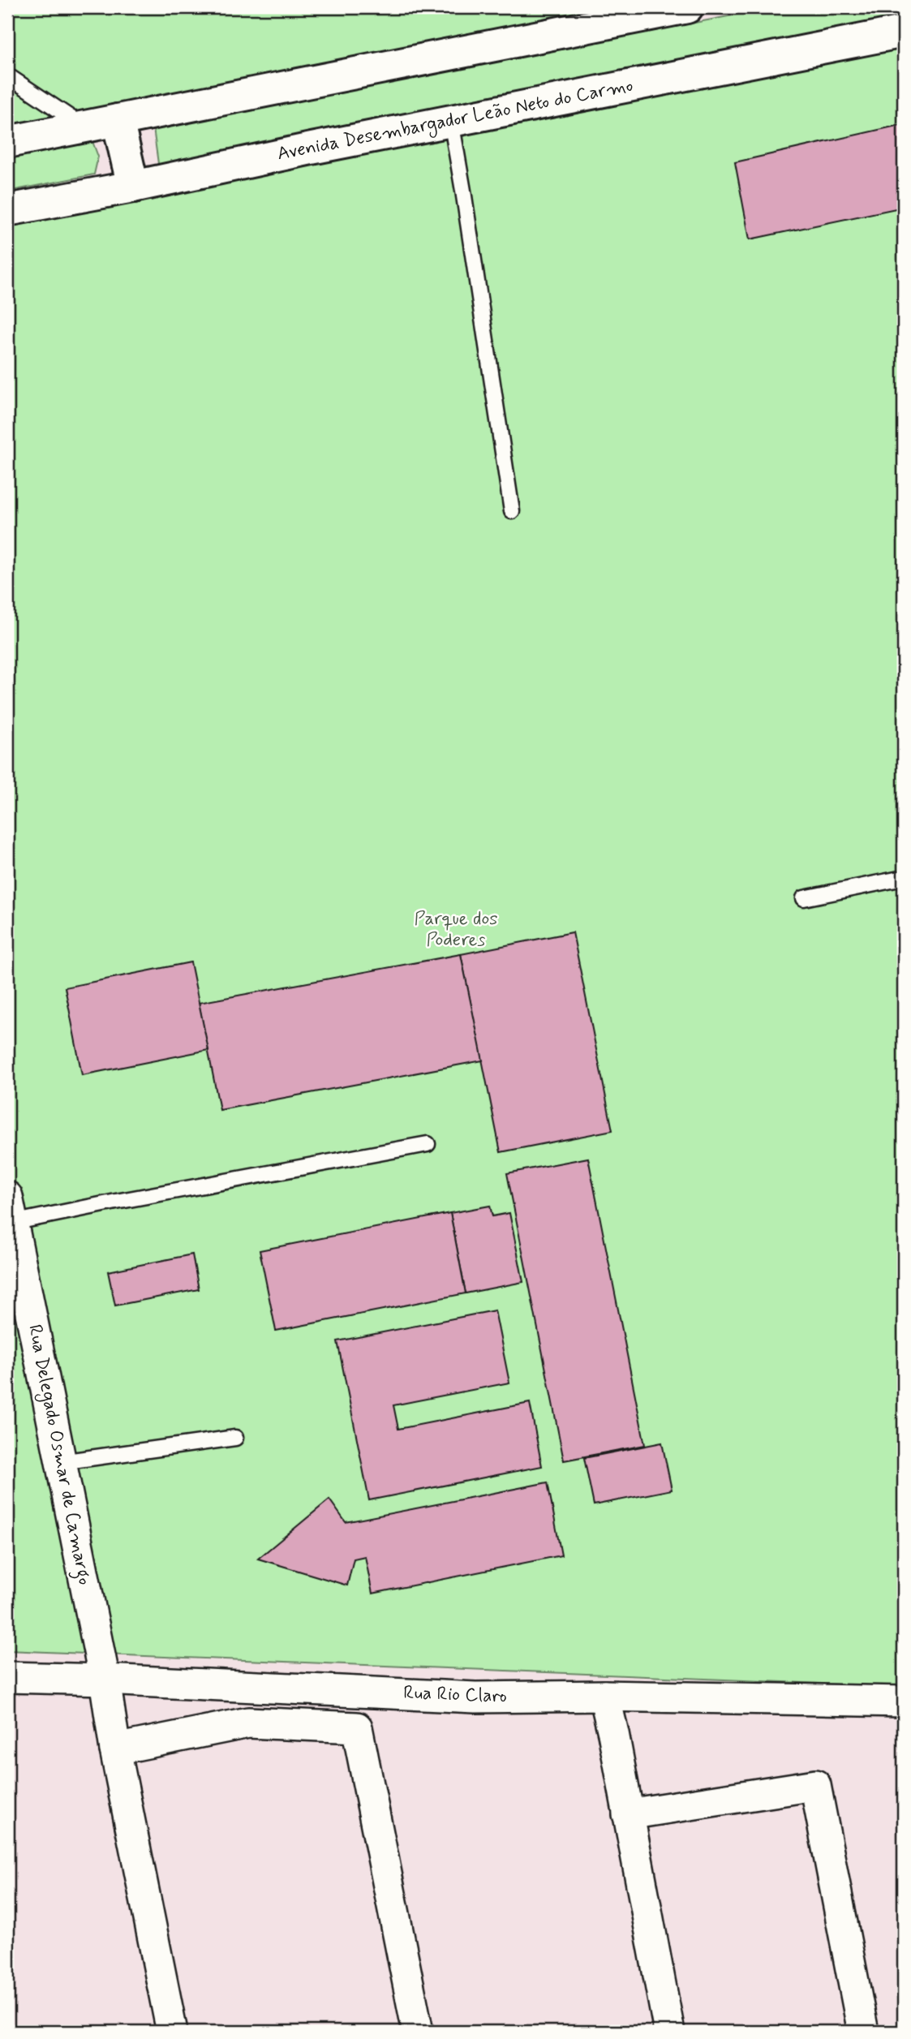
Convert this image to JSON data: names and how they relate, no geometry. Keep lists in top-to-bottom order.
{
  "streets": {
    "main road": ["Avenida Desembargador Leão Neto do Carmo"],
    "street": ["Rua Delegado Osmar de Camargo", "Rua Rio Claro"]
  },
  "crossings": [
    ["Rua Delegado Osmar de Camargo", "Rua Rio Claro"]
  ],
  "parks": ["Parque dos Poderes"]
}
